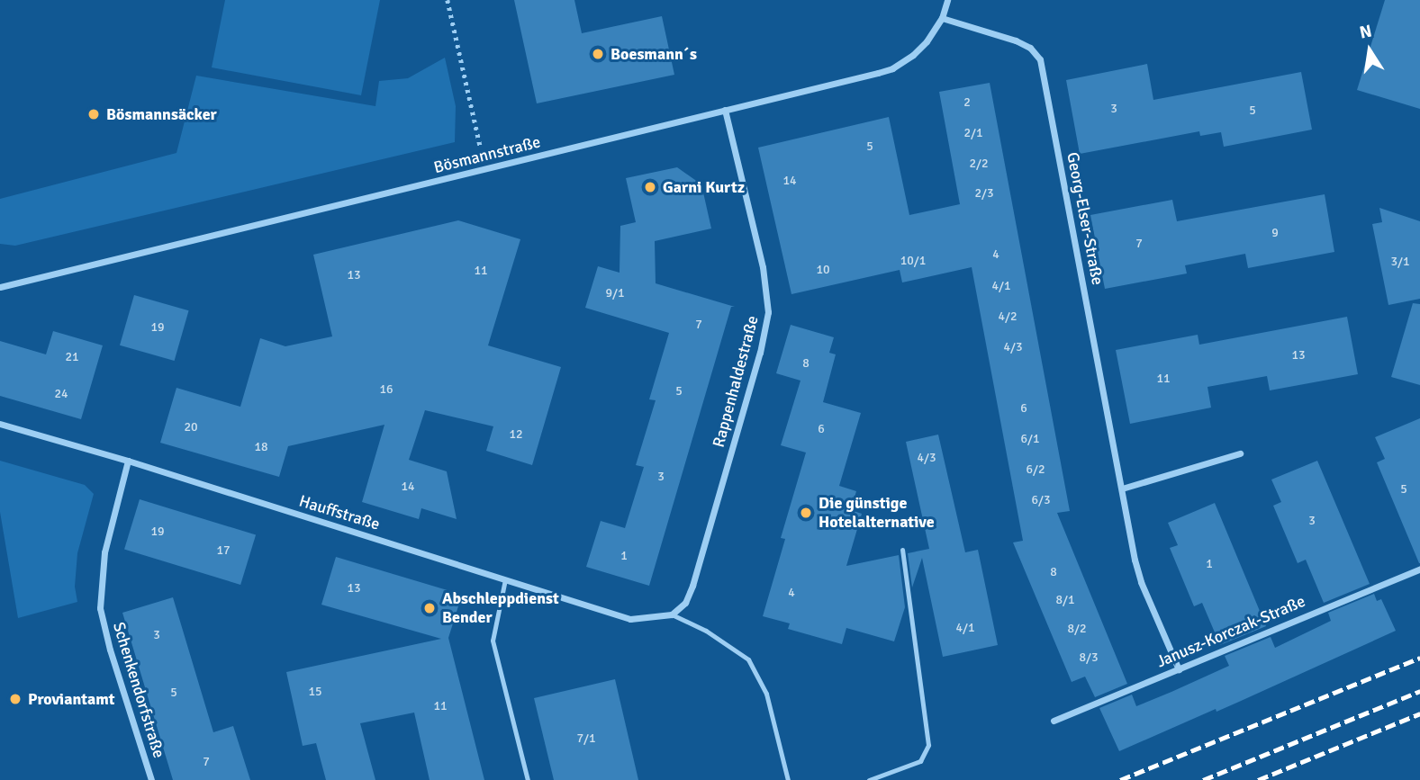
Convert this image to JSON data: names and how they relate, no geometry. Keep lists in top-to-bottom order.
{
  "streets": {
    "street": [
      "Bösmannstraße",
      "Georg-Elser-Straße",
      "Rappenhaldestraße",
      "Hauffstraße",
      "Janusz-Korczak-Straße",
      "Schenkendorfstraße"
    ]
  },
  "crossings": [
    ["Bösmannstraße", "Georg-Elser-Straße"],
    ["Bösmannstraße", "Rappenhaldestraße"],
    ["Georg-Elser-Straße", "Janusz-Korczak-Straße"],
    ["Rappenhaldestraße", "Hauffstraße"],
    ["Hauffstraße", "Schenkendorfstraße"]
  ],
  "places": [
    "Boesmann´s",
    "Bösmannsäcker",
    "Garni Kurtz",
    "Die günstige Hotelalternative",
    "Abschleppdienst Bender",
    "Proviantamt"
  ],
  "house_numbers": [
    "2",
    "3",
    "5",
    "2/1",
    "5",
    "2/2",
    "14",
    "2/3",
    "9",
    "7",
    "4",
    "10/1",
    "3/1",
    "10",
    "11",
    "13",
    "4/1",
    "9/1",
    "4/2",
    "7",
    "19",
    "4/3",
    "13",
    "21",
    "8",
    "11",
    "16",
    "5",
    "24",
    "6",
    "20",
    "6",
    "12",
    "6/1",
    "18",
    "4/3",
    "6/2",
    "3",
    "14",
    "5",
    "6/3",
    "3",
    "19",
    "17",
    "1",
    "1",
    "8",
    "13",
    "4",
    "8/1",
    "4/1",
    "8/2",
    "3",
    "8/3",
    "15",
    "5",
    "11",
    "7/1",
    "7"
  ],
  "north": "top"
}
